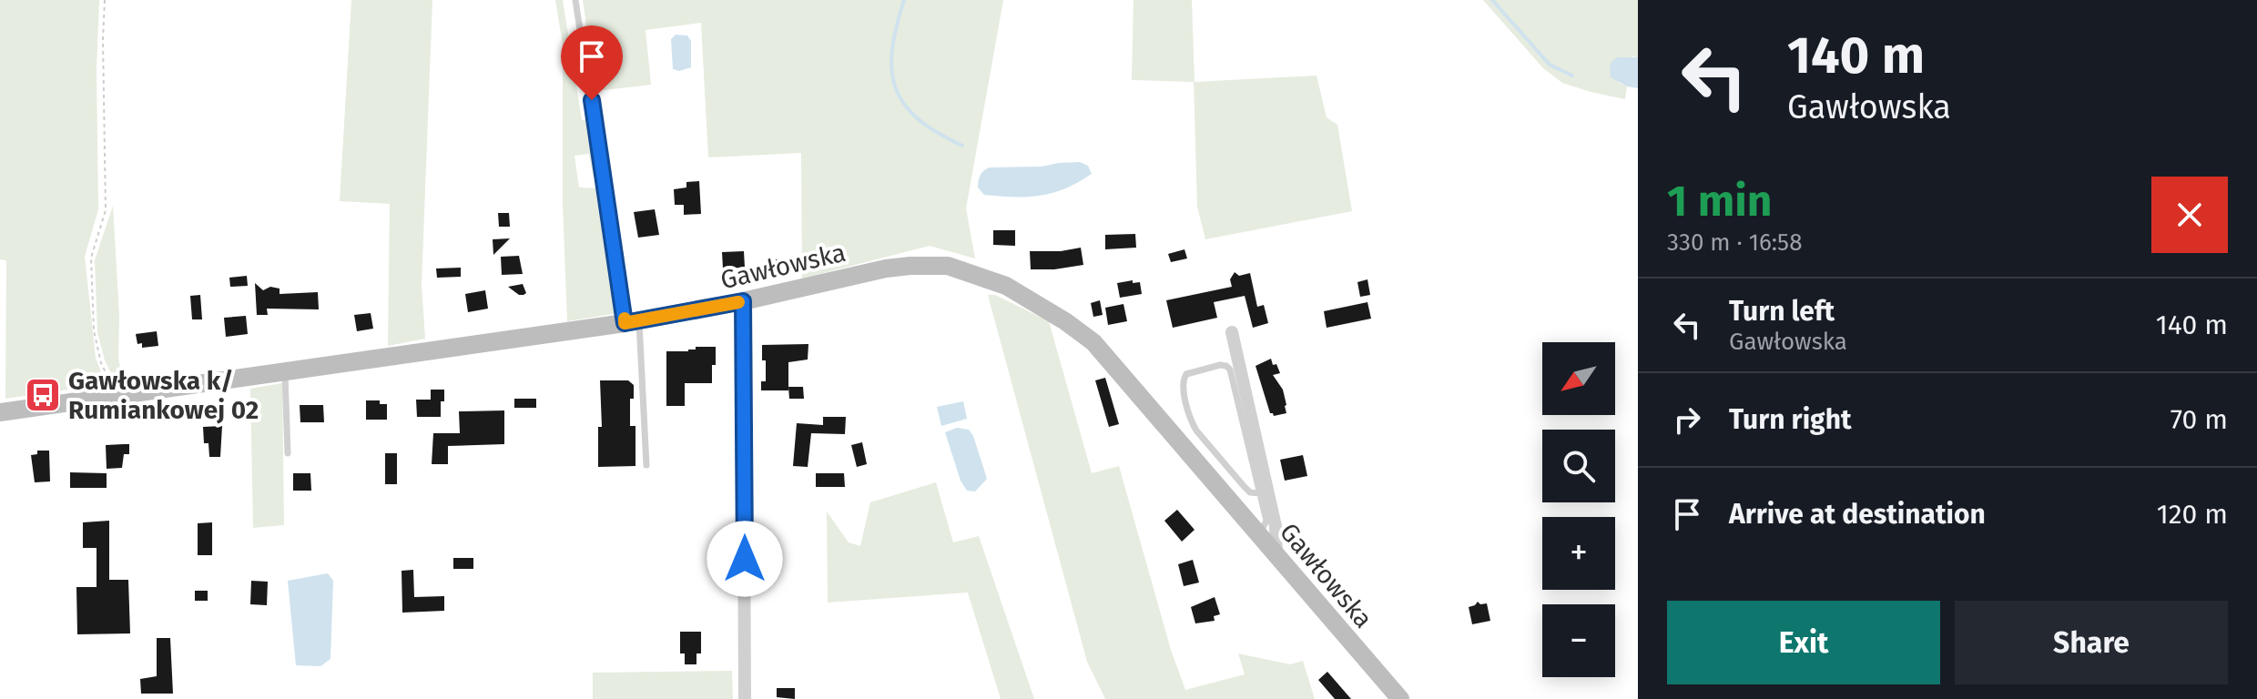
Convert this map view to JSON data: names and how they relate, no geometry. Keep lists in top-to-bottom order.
{
  "streets": {
    "street": ["Gawłowska"]
  },
  "places": {
    "bus stop": ["Gawłowska k/ Rumiankowej 02"]
  },
  "north": "bottom left",
  "page": {
    "turn": ["140 m", "Gawłowska"],
    "heading": ["1 min", "330 m · 16:58"],
    "list": [
      {
        "name": "Turn left",
        "note": "Gawłowska",
        "value": "140 m"
      },
      {
        "name": "Turn right",
        "value": "70 m"
      },
      {
        "name": "Arrive at destination",
        "value": "120 m"
      }
    ],
    "map_buttons": ["+", "−"],
    "buttons": ["Exit", "Share"]
  }
}
